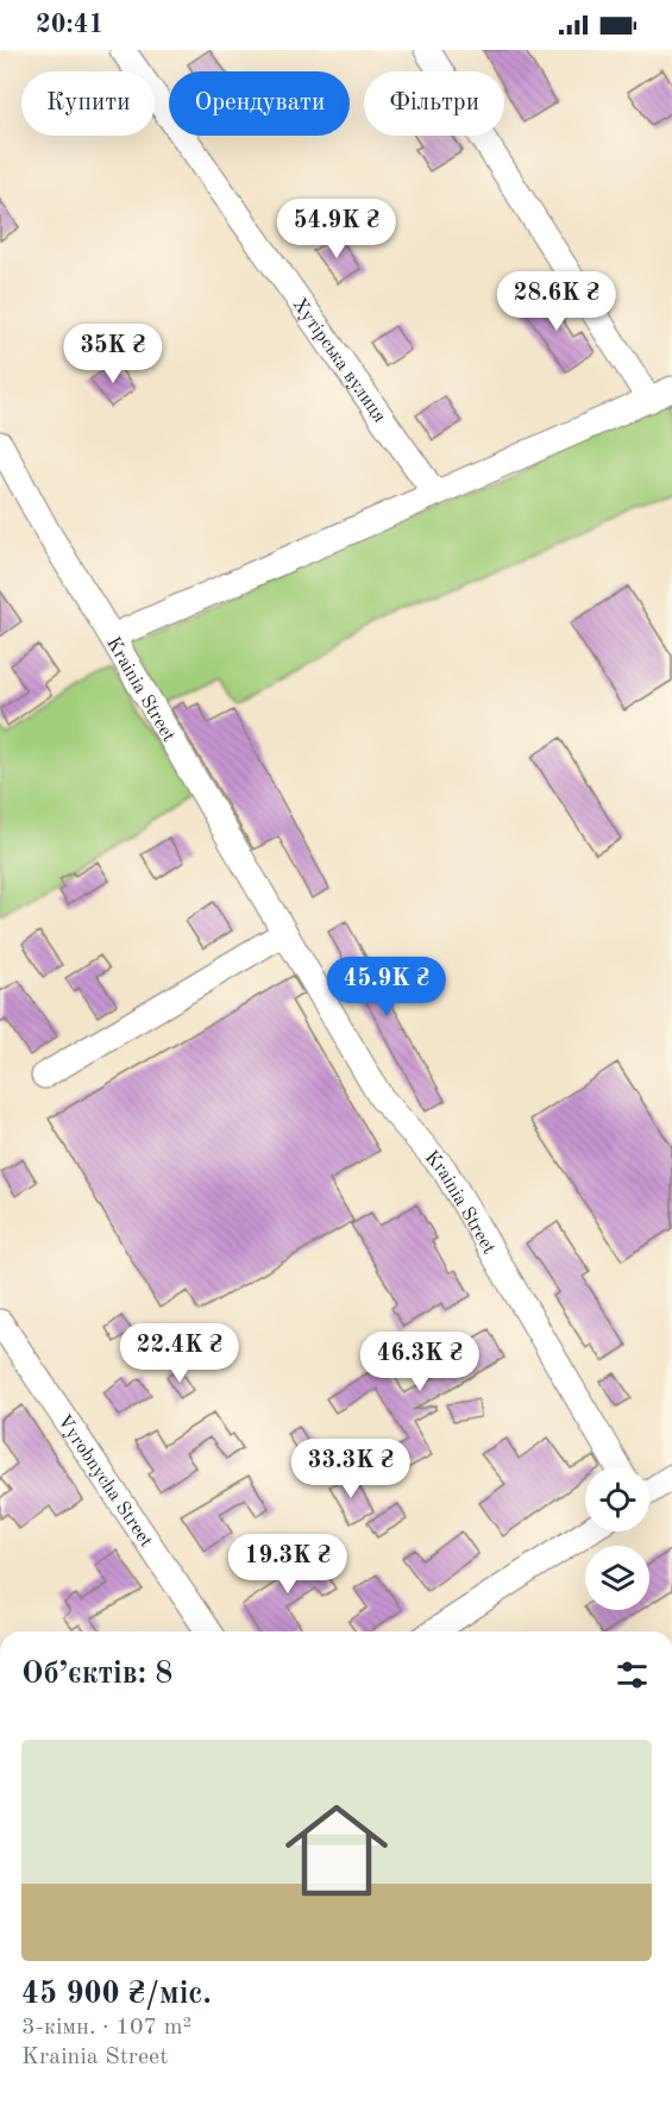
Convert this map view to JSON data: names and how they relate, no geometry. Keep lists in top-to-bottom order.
{
  "streets": {
    "street": ["Хутірська вулиця", "Krainia Street", "Vyrobnycha Street"]
  },
  "page": {
    "status": "20:41",
    "chip": ["Купити", "Орендувати", "Фільтри"],
    "price": [
      "54.9K ₴",
      "28.6K ₴",
      "35K ₴",
      "45.9K ₴",
      "22.4K ₴",
      "46.3K ₴",
      "33.3K ₴",
      "19.3K ₴"
    ],
    "heading": "Об’єктів: 8",
    "list": [
      {
        "name": "45 900 ₴/міс.",
        "note": "3-кімн. · 107 m² · Krainia Street"
      }
    ]
  }
}
